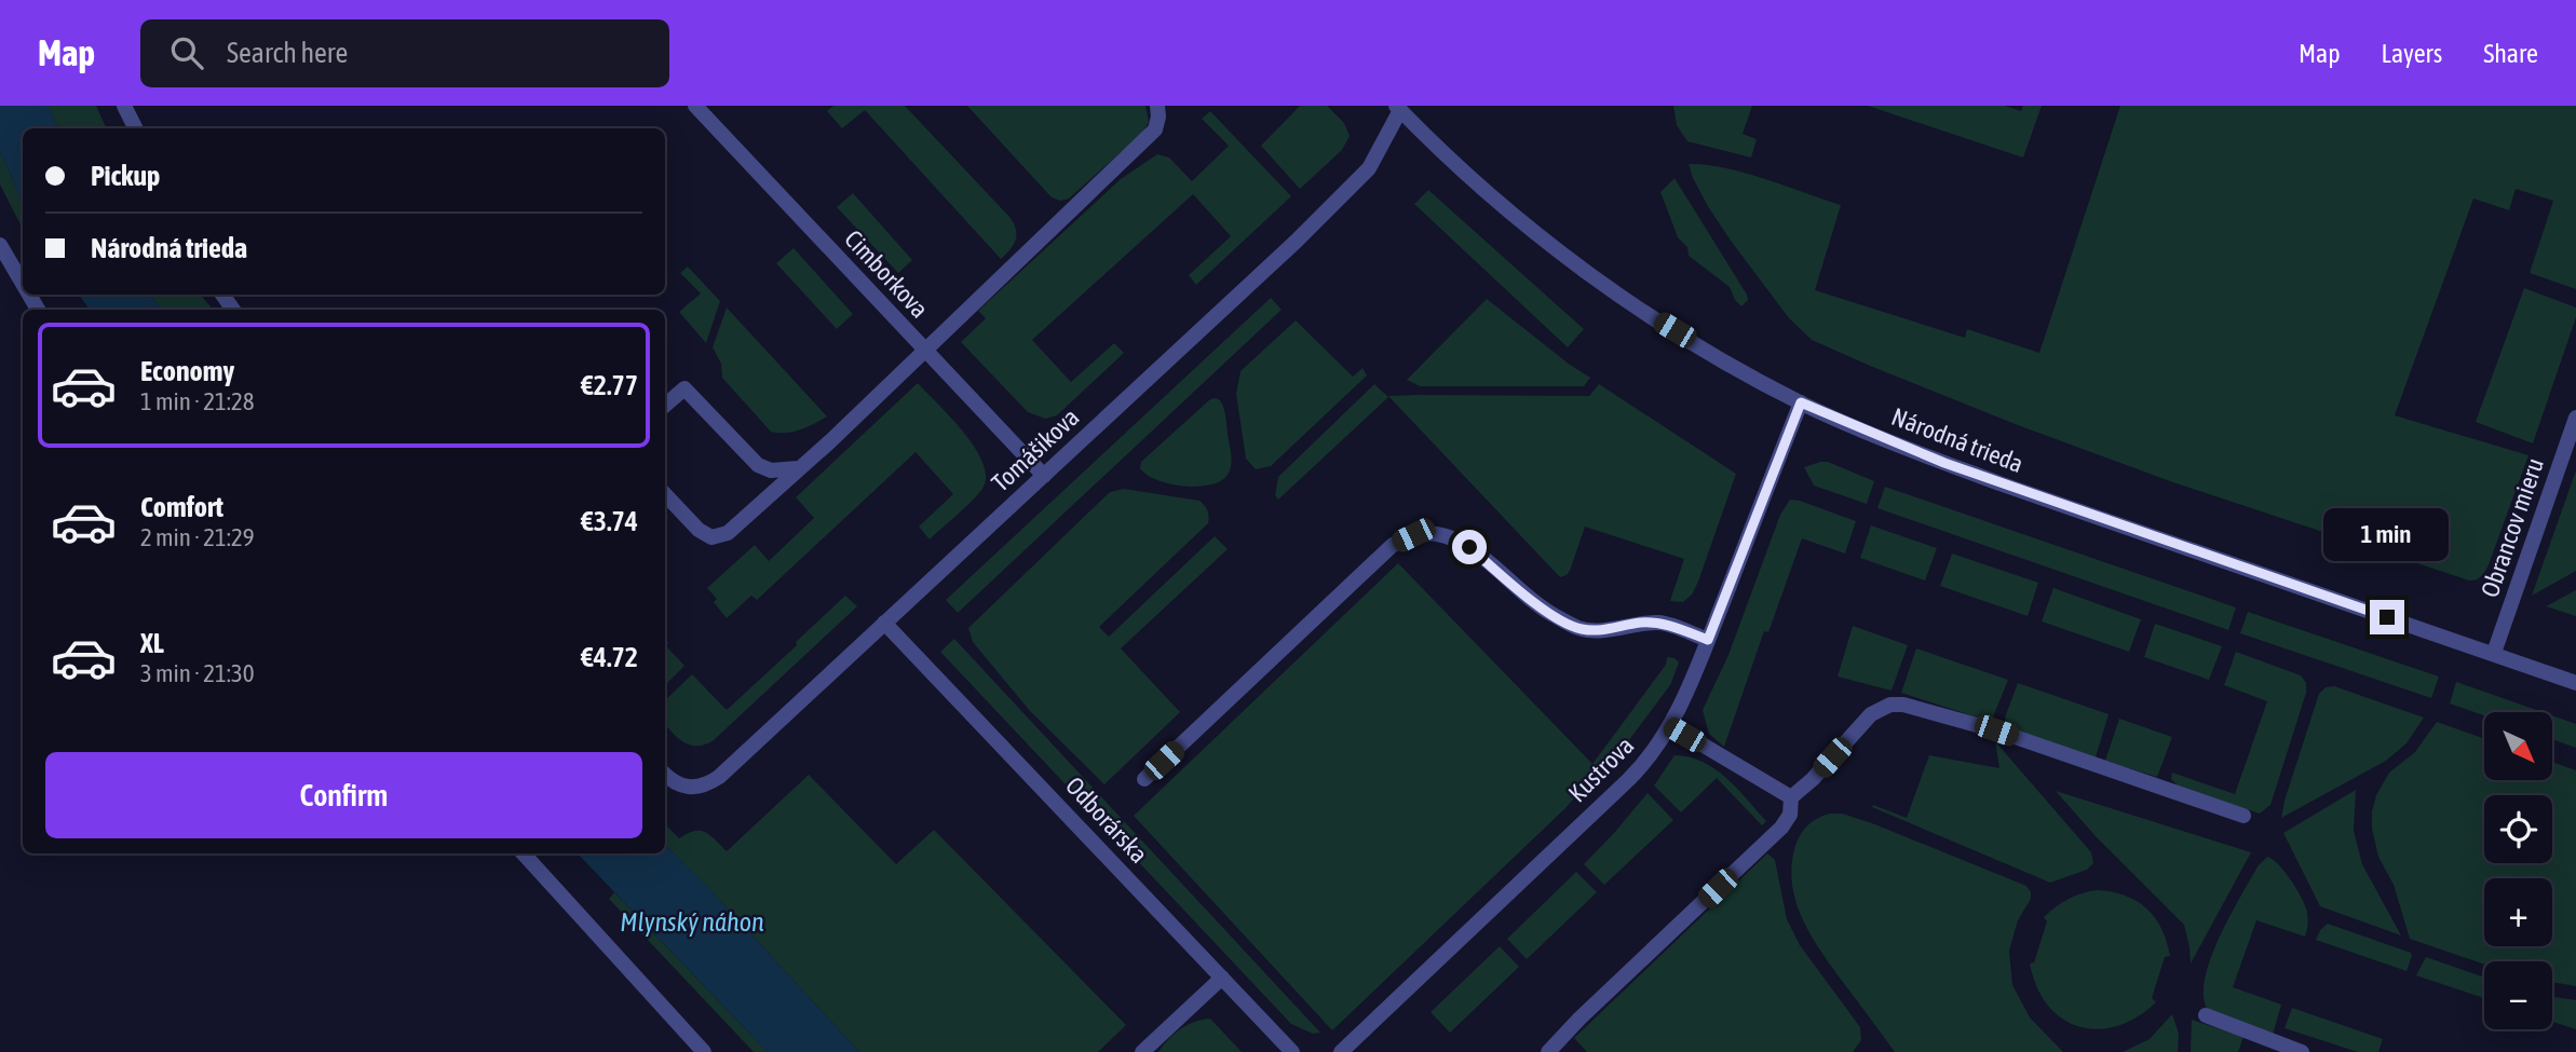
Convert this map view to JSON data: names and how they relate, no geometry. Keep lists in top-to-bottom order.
{
  "streets": {
    "street": [
      "Cimborkova",
      "Národná trieda",
      "Tomášikova",
      "Obrancov mieru",
      "Kustrova",
      "Odborárska"
    ]
  },
  "crossings": [
    ["Cimborkova", "Tomášikova"],
    ["Národná trieda", "Tomášikova"],
    ["Národná trieda", "Obrancov mieru"],
    ["Národná trieda", "Kustrova"],
    ["Tomášikova", "Odborárska"]
  ],
  "water": ["Mlynský náhon"],
  "north": "bottom right",
  "page": {
    "header": "Map",
    "search": "Search here",
    "nav": ["Map", "Layers", "Share"],
    "banner": ["Pickup", "Národná trieda"],
    "list": [
      {
        "name": "Economy",
        "note": "1 min · 21:28",
        "value": "€2.77"
      },
      {
        "name": "Comfort",
        "note": "2 min · 21:29",
        "value": "€3.74"
      },
      {
        "name": "XL",
        "note": "3 min · 21:30",
        "value": "€4.72"
      }
    ],
    "bubble": "1 min",
    "map_buttons": ["+", "−"],
    "buttons": "Confirm"
  }
}
